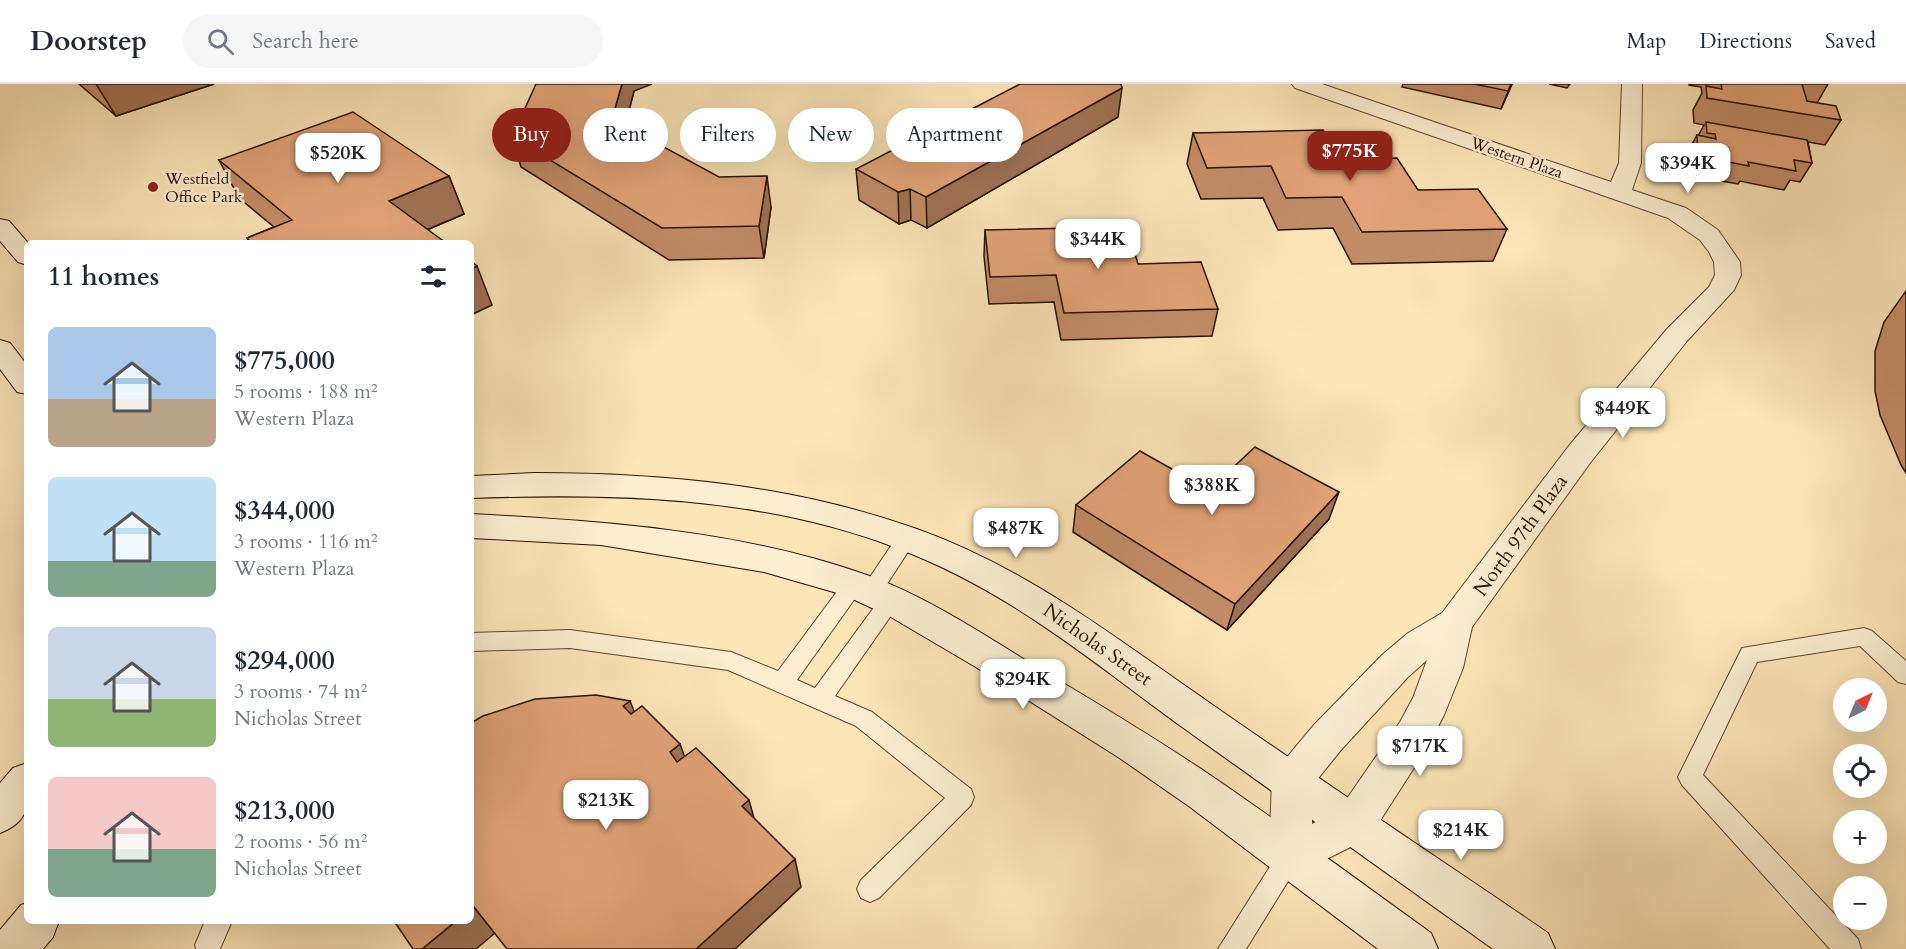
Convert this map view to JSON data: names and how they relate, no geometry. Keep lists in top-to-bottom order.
{
  "streets": {
    "street": ["Western Plaza", "North 97th Plaza", "Nicholas Street"]
  },
  "crossings": [
    ["Western Plaza", "North 97th Plaza"],
    ["North 97th Plaza", "Nicholas Street"]
  ],
  "places": ["Westfield Office Park"],
  "north": "top right",
  "page": {
    "header": "Doorstep",
    "search": "Search here",
    "nav": ["Map", "Directions", "Saved"],
    "chip": [
      "Buy",
      "Rent",
      "Filters",
      "New",
      "Apartment"
    ],
    "price": [
      "$775K",
      "$520K",
      "$394K",
      "$344K",
      "$449K",
      "$388K",
      "$487K",
      "$294K",
      "$717K",
      "$213K",
      "$214K"
    ],
    "heading": "11 homes",
    "list": [
      {
        "name": "$775,000",
        "note": "5 rooms · 188 m² · Western Plaza"
      },
      {
        "name": "$344,000",
        "note": "3 rooms · 116 m² · Western Plaza"
      },
      {
        "name": "$294,000",
        "note": "3 rooms · 74 m² · Nicholas Street"
      },
      {
        "name": "$213,000",
        "note": "2 rooms · 56 m² · Nicholas Street"
      }
    ],
    "map_buttons": ["+", "−"]
  }
}
